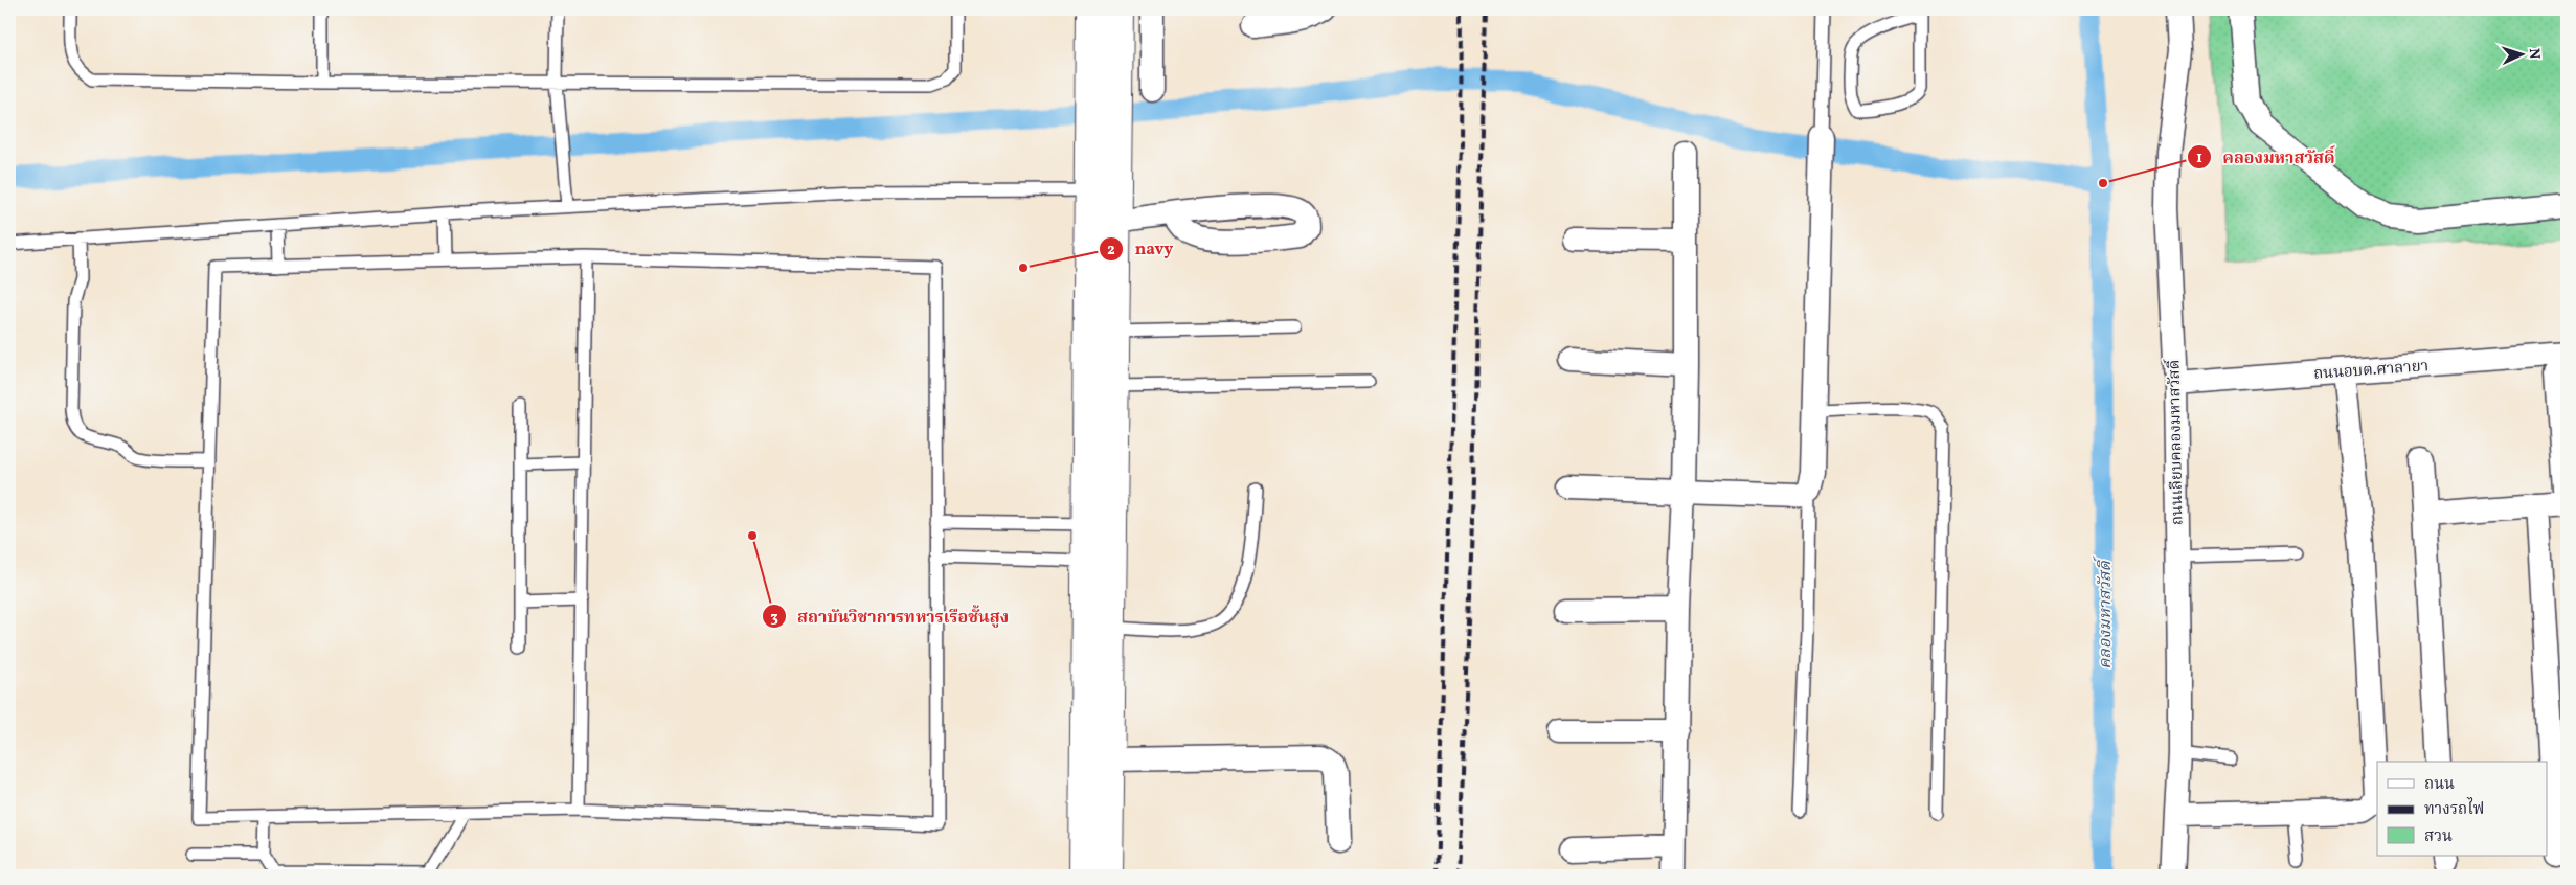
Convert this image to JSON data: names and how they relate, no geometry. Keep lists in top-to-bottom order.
{
  "streets": {
    "street": ["ถนนอบต.ศาลายา", "ถนนเลียบคลองมหาสวัสดิ์"]
  },
  "crossings": [
    ["ถนนอบต.ศาลายา", "ถนนเลียบคลองมหาสวัสดิ์"]
  ],
  "water": ["คลองมหาสวัสดิ์"],
  "places": ["คลองมหาสวัสดิ์", "navy", "สถาบันวิชาการทหารเรือชั้นสูง"],
  "legend": ["ถนน", "ทางรถไฟ", "สวน"],
  "north": "right"
}
